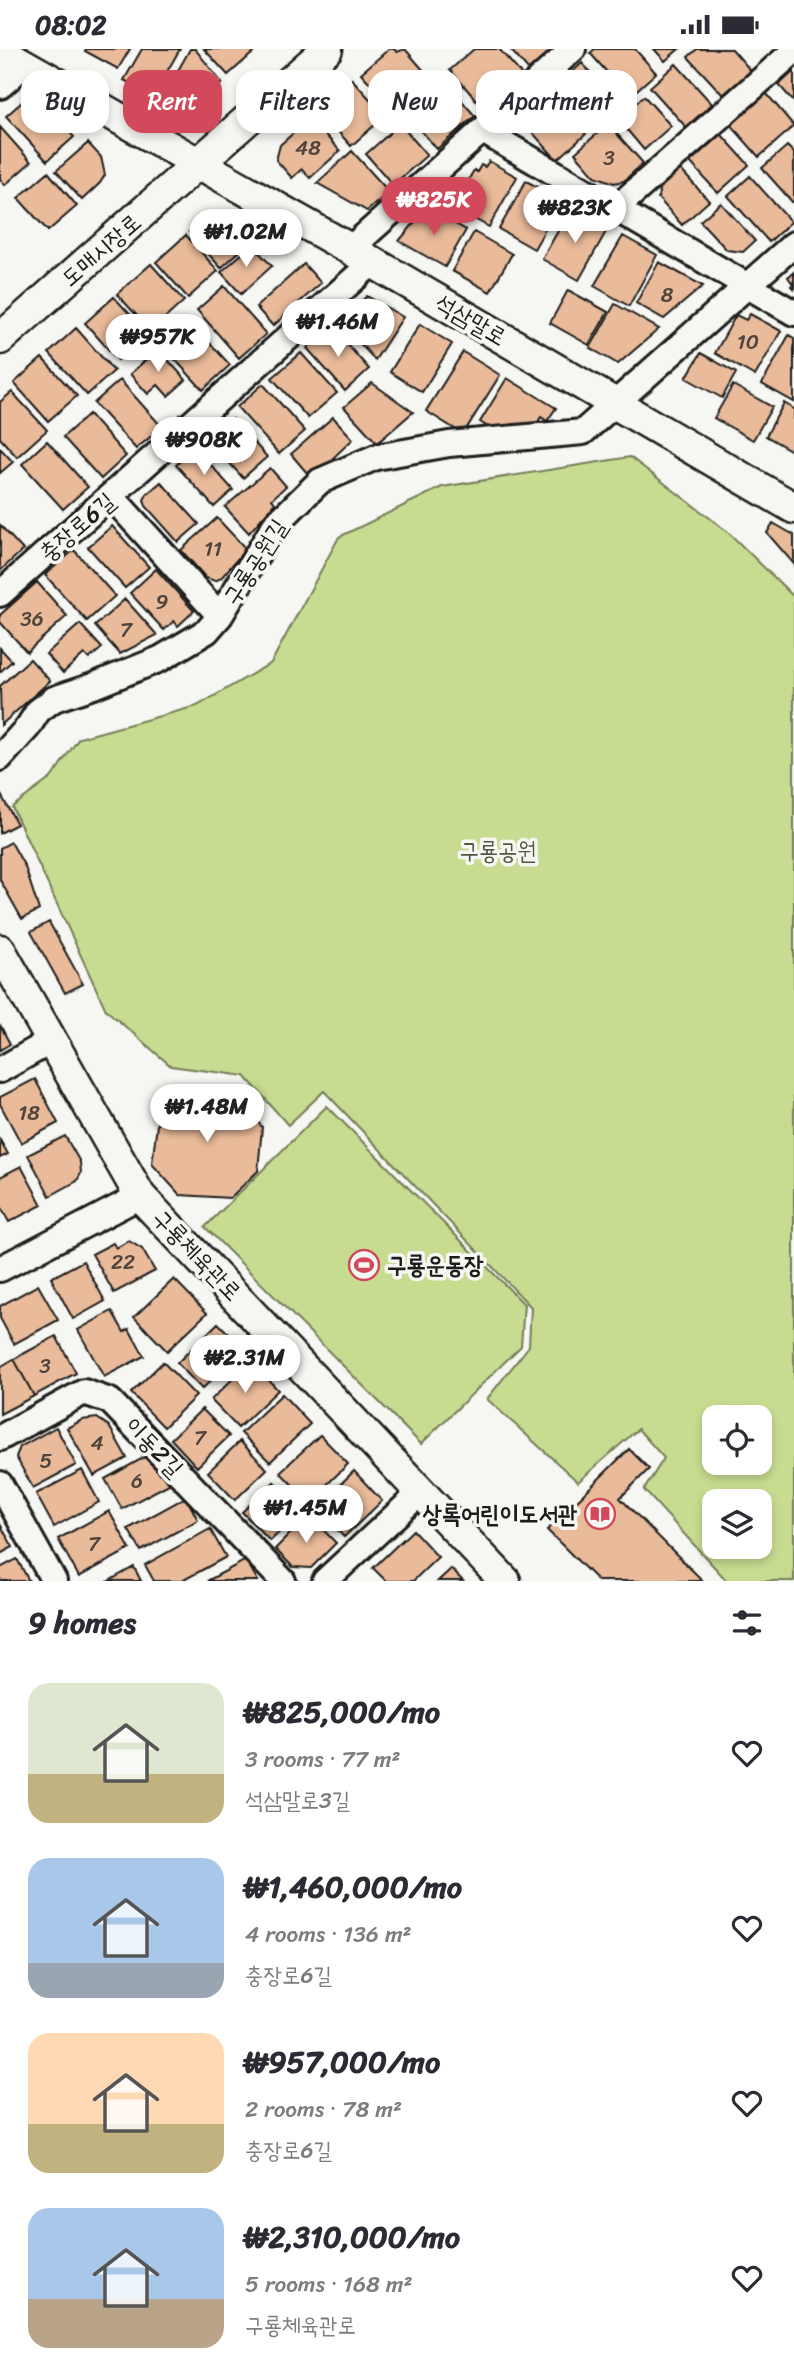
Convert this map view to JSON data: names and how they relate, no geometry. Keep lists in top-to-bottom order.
{
  "streets": {
    "street": [
      "도매시장로",
      "석삼말로",
      "충장로6길",
      "구룡공원길",
      "구룡체육관로",
      "이동2길"
    ]
  },
  "crossings": [
    ["도매시장로", "석삼말로"],
    ["석삼말로", "충장로6길"],
    ["석삼말로", "구룡공원길"]
  ],
  "parks": ["구룡공원"],
  "places": {
    "sports": ["구룡운동장"],
    "library": ["상록어린이도서관"]
  },
  "house_numbers": [
    "48",
    "3",
    "8",
    "10",
    "11",
    "9",
    "36",
    "7",
    "18",
    "22",
    "3",
    "7",
    "4",
    "5",
    "6",
    "7"
  ],
  "page": {
    "status": "08:02",
    "chip": [
      "Buy",
      "Rent",
      "Filters",
      "New",
      "Apartment"
    ],
    "price": [
      "₩825K",
      "₩823K",
      "₩1.02M",
      "₩1.46M",
      "₩957K",
      "₩908K",
      "₩1.48M",
      "₩2.31M",
      "₩1.45M"
    ],
    "heading": "9 homes",
    "list": [
      {
        "name": "₩825,000/mo",
        "note": "3 rooms · 77 m² · 석삼말로3길"
      },
      {
        "name": "₩1,460,000/mo",
        "note": "4 rooms · 136 m² · 충장로6길"
      },
      {
        "name": "₩957,000/mo",
        "note": "2 rooms · 78 m² · 충장로6길"
      },
      {
        "name": "₩2,310,000/mo",
        "note": "5 rooms · 168 m² · 구룡체육관로"
      }
    ]
  }
}
